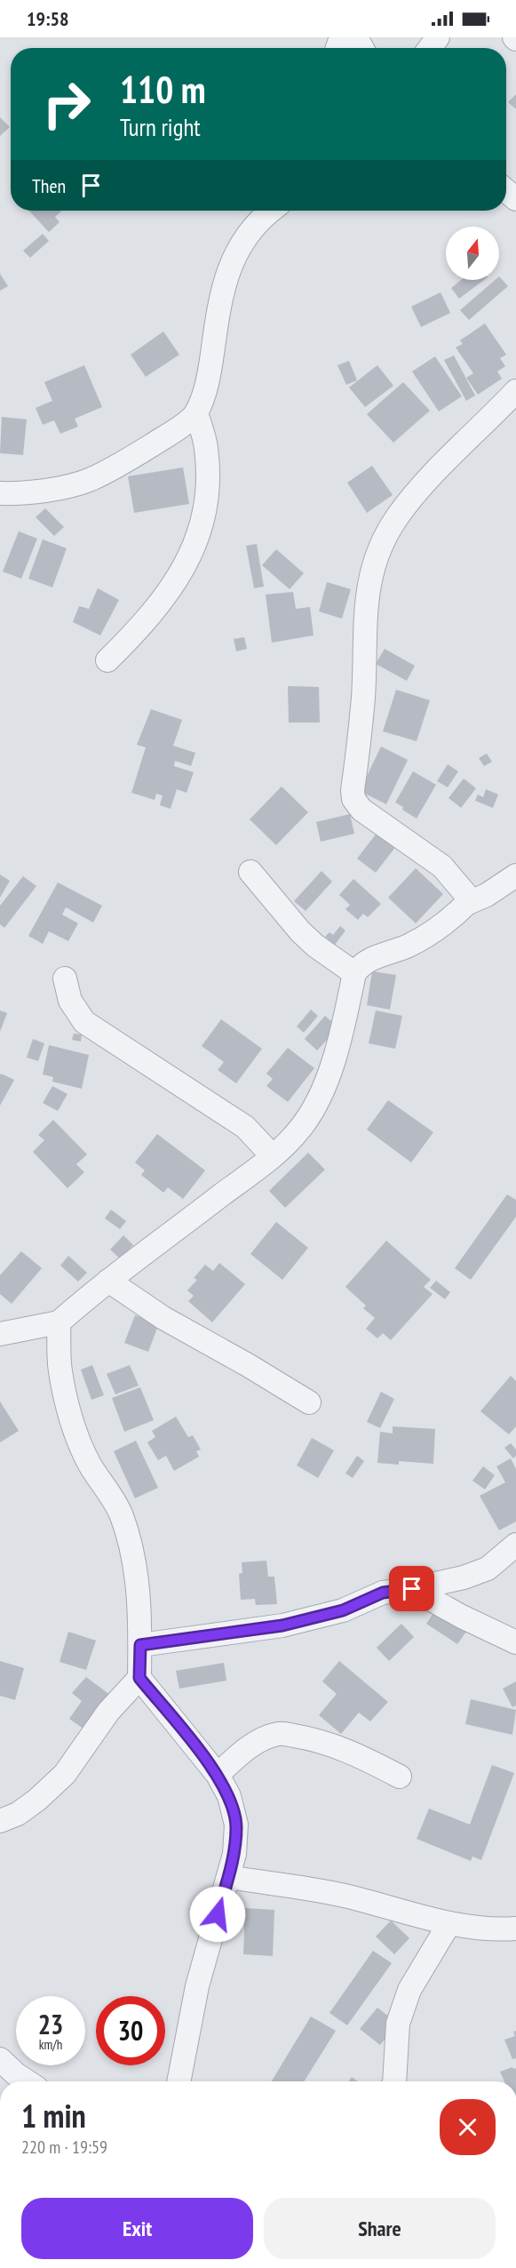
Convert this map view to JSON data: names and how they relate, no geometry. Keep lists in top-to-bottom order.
{
  "north": "top",
  "page": {
    "status": "19:58",
    "turn": ["110 m", "Turn right"],
    "then": "Then",
    "speed": "23 km/h",
    "limit": "30",
    "heading": ["1 min", "220 m · 19:59"],
    "buttons": ["Exit", "Share"]
  }
}
